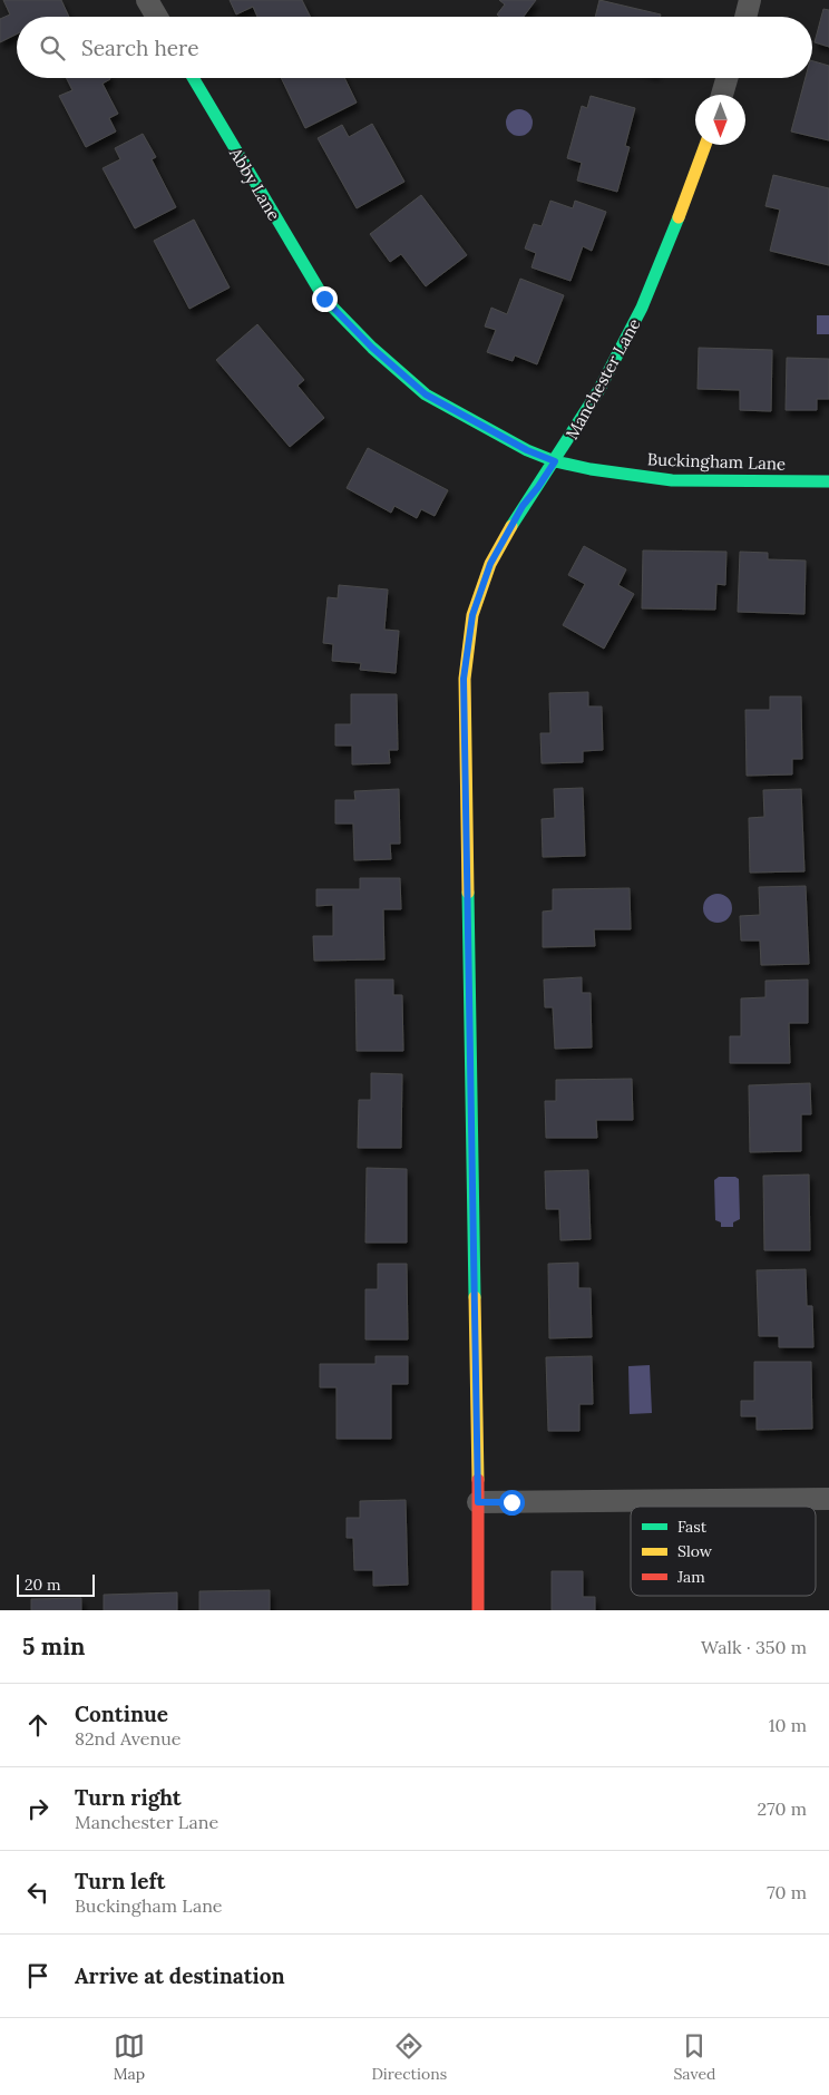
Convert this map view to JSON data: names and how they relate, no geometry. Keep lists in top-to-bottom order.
{
  "streets": {
    "street": ["Abby Lane", "Manchester Lane", "Buckingham Lane"]
  },
  "crossings": [
    ["Abby Lane", "Buckingham Lane"],
    ["Manchester Lane", "Buckingham Lane"]
  ],
  "legend": ["Fast", "Slow", "Jam"],
  "scale_bar": "20 m",
  "north": "bottom",
  "page": {
    "search": "Search here",
    "scale": "20 m",
    "heading": ["5 min", "Walk · 350 m"],
    "list": [
      ["Continue", "82nd Avenue", "10 m"],
      ["Turn right", "Manchester Lane", "270 m"],
      ["Turn left", "Buckingham Lane", "70 m"],
      "Arrive at destination"
    ],
    "nav": ["Map", "Directions", "Saved"]
  }
}
